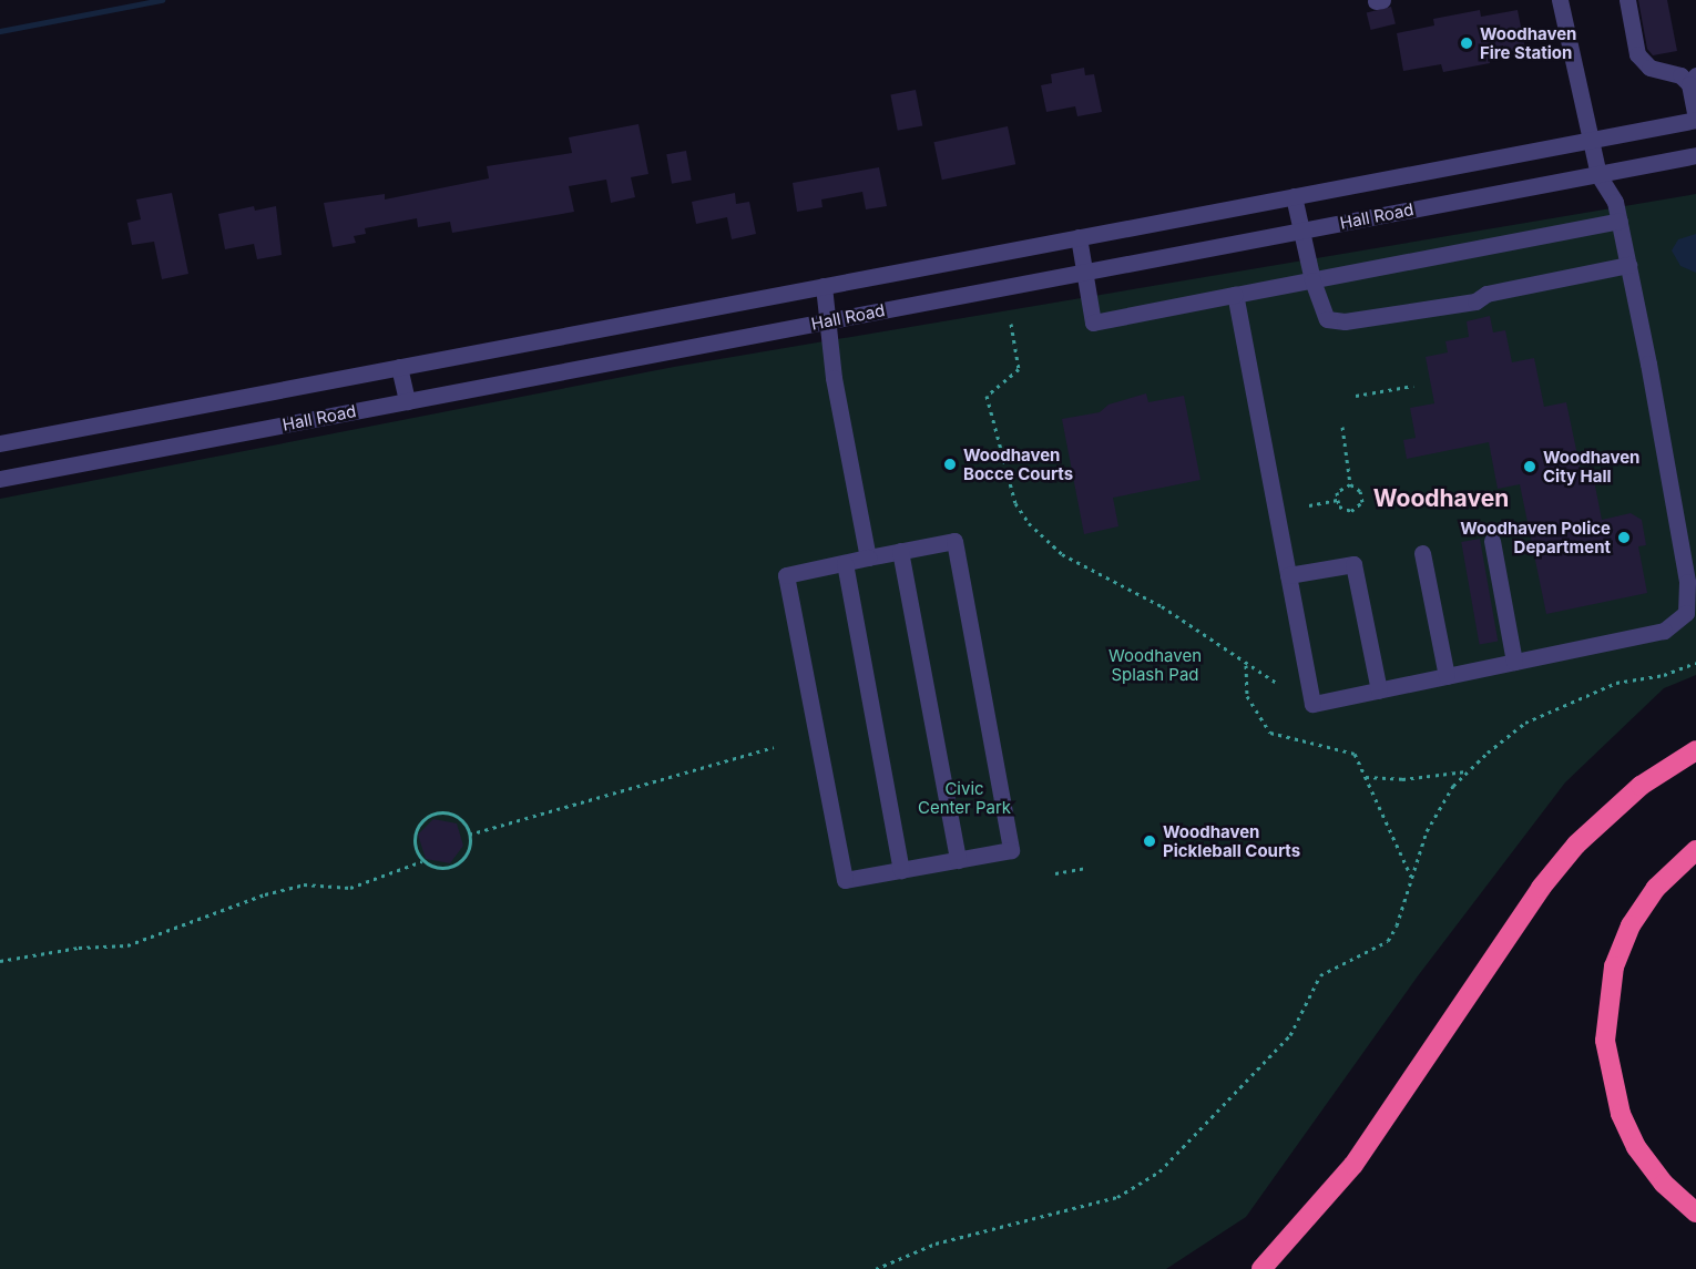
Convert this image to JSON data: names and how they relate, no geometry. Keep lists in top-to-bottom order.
{
  "streets": {
    "street": ["Hall Road"]
  },
  "districts": ["Woodhaven"],
  "parks": ["Woodhaven Splash Pad", "Civic Center Park"],
  "places": [
    "Woodhaven Fire Station",
    "Woodhaven Bocce Courts",
    "Woodhaven City Hall",
    "Woodhaven Police Department",
    "Woodhaven Pickleball Courts"
  ]
}
